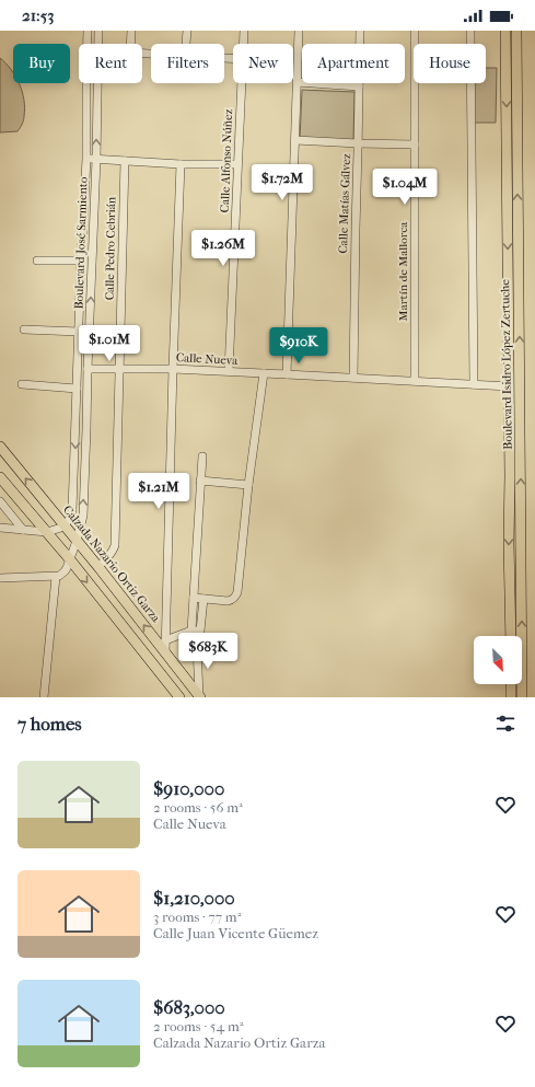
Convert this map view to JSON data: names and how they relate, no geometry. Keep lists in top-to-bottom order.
{
  "streets": {
    "main road": ["Boulevard Isidro López Zertuche", "Calzada Nazario Ortiz Garza"],
    "street": [
      "Calle Alfonso Núñez",
      "Calle Matías Gálvez",
      "Boulevard José Sarmiento",
      "Calle Pedro Cebrián",
      "Martín de Mallorca",
      "Calle Nueva"
    ]
  },
  "crossings": [
    ["Calle Alfonso Núñez", "Calle Nueva"],
    ["Calle Matías Gálvez", "Calle Nueva"],
    ["Boulevard José Sarmiento", "Calle Nueva"],
    ["Boulevard José Sarmiento", "Calzada Nazario Ortiz Garza"],
    ["Calle Pedro Cebrián", "Calle Nueva"],
    ["Calle Pedro Cebrián", "Calzada Nazario Ortiz Garza"],
    ["Martín de Mallorca", "Calle Nueva"],
    ["Calle Nueva", "Boulevard Isidro López Zertuche"]
  ],
  "north": "bottom right",
  "page": {
    "status": "21:53",
    "chip": [
      "Buy",
      "Rent",
      "Filters",
      "New",
      "Apartment",
      "House"
    ],
    "price": [
      "$1.72M",
      "$1.04M",
      "$1.26M",
      "$1.01M",
      "$910K",
      "$1.21M",
      "$683K"
    ],
    "heading": "7 homes",
    "list": [
      {
        "name": "$910,000",
        "note": "2 rooms · 56 m² · Calle Nueva"
      },
      {
        "name": "$1,210,000",
        "note": "3 rooms · 77 m² · Calle Juan Vicente Güemez"
      },
      {
        "name": "$683,000",
        "note": "2 rooms · 54 m² · Calzada Nazario Ortiz Garza"
      }
    ]
  }
}
